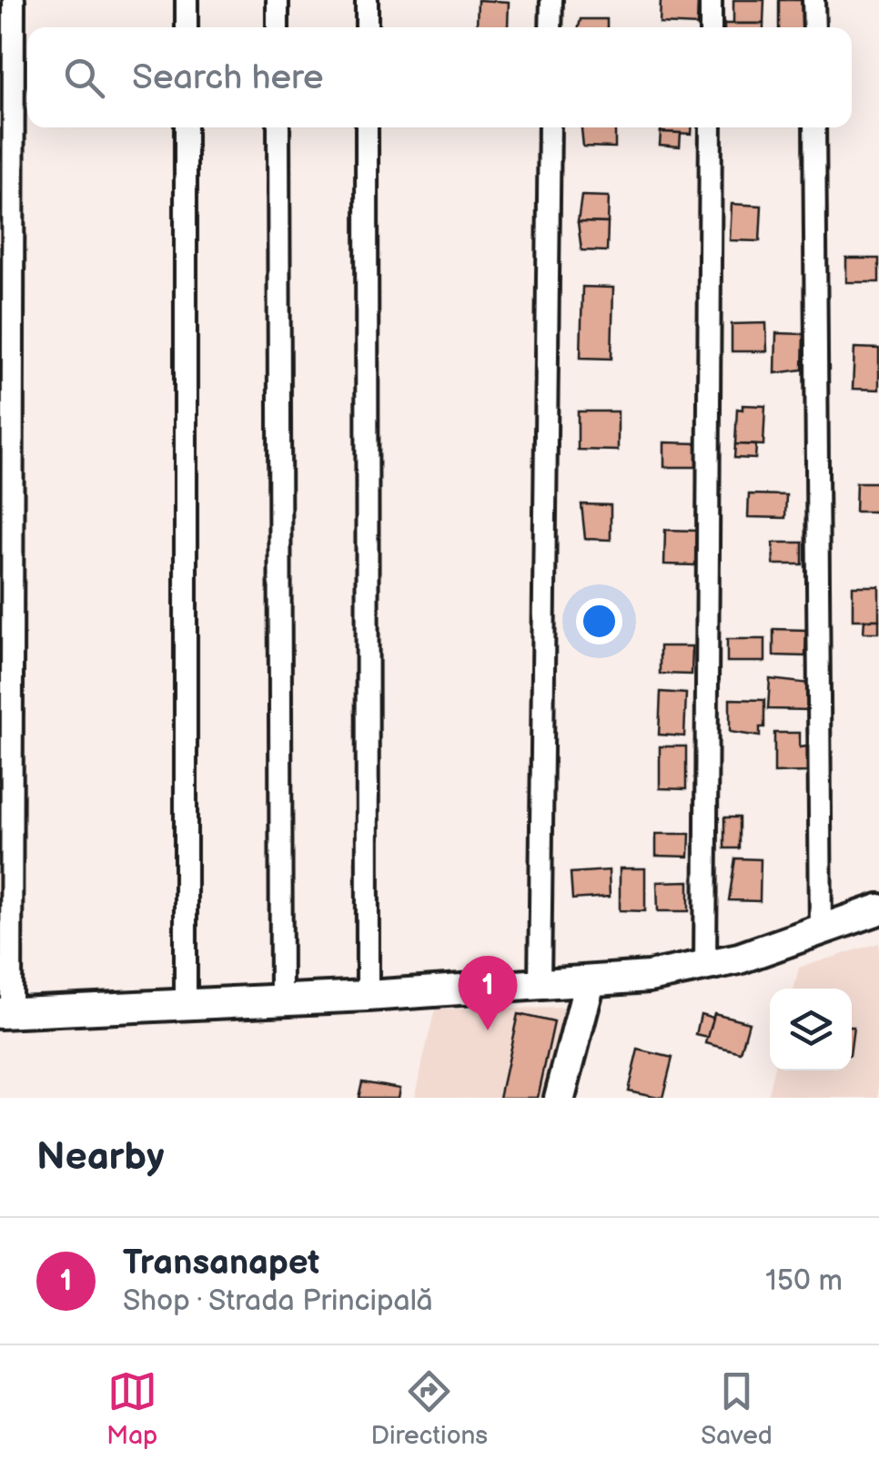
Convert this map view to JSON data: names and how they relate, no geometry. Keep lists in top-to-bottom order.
{
  "page": {
    "search": "Search here",
    "pins": "1",
    "heading": "Nearby",
    "list": [
      {
        "mark": "1",
        "name": "Transanapet",
        "note": "Shop · Strada Principală",
        "value": "150 m"
      }
    ],
    "nav": ["Map", "Directions", "Saved"]
  }
}
